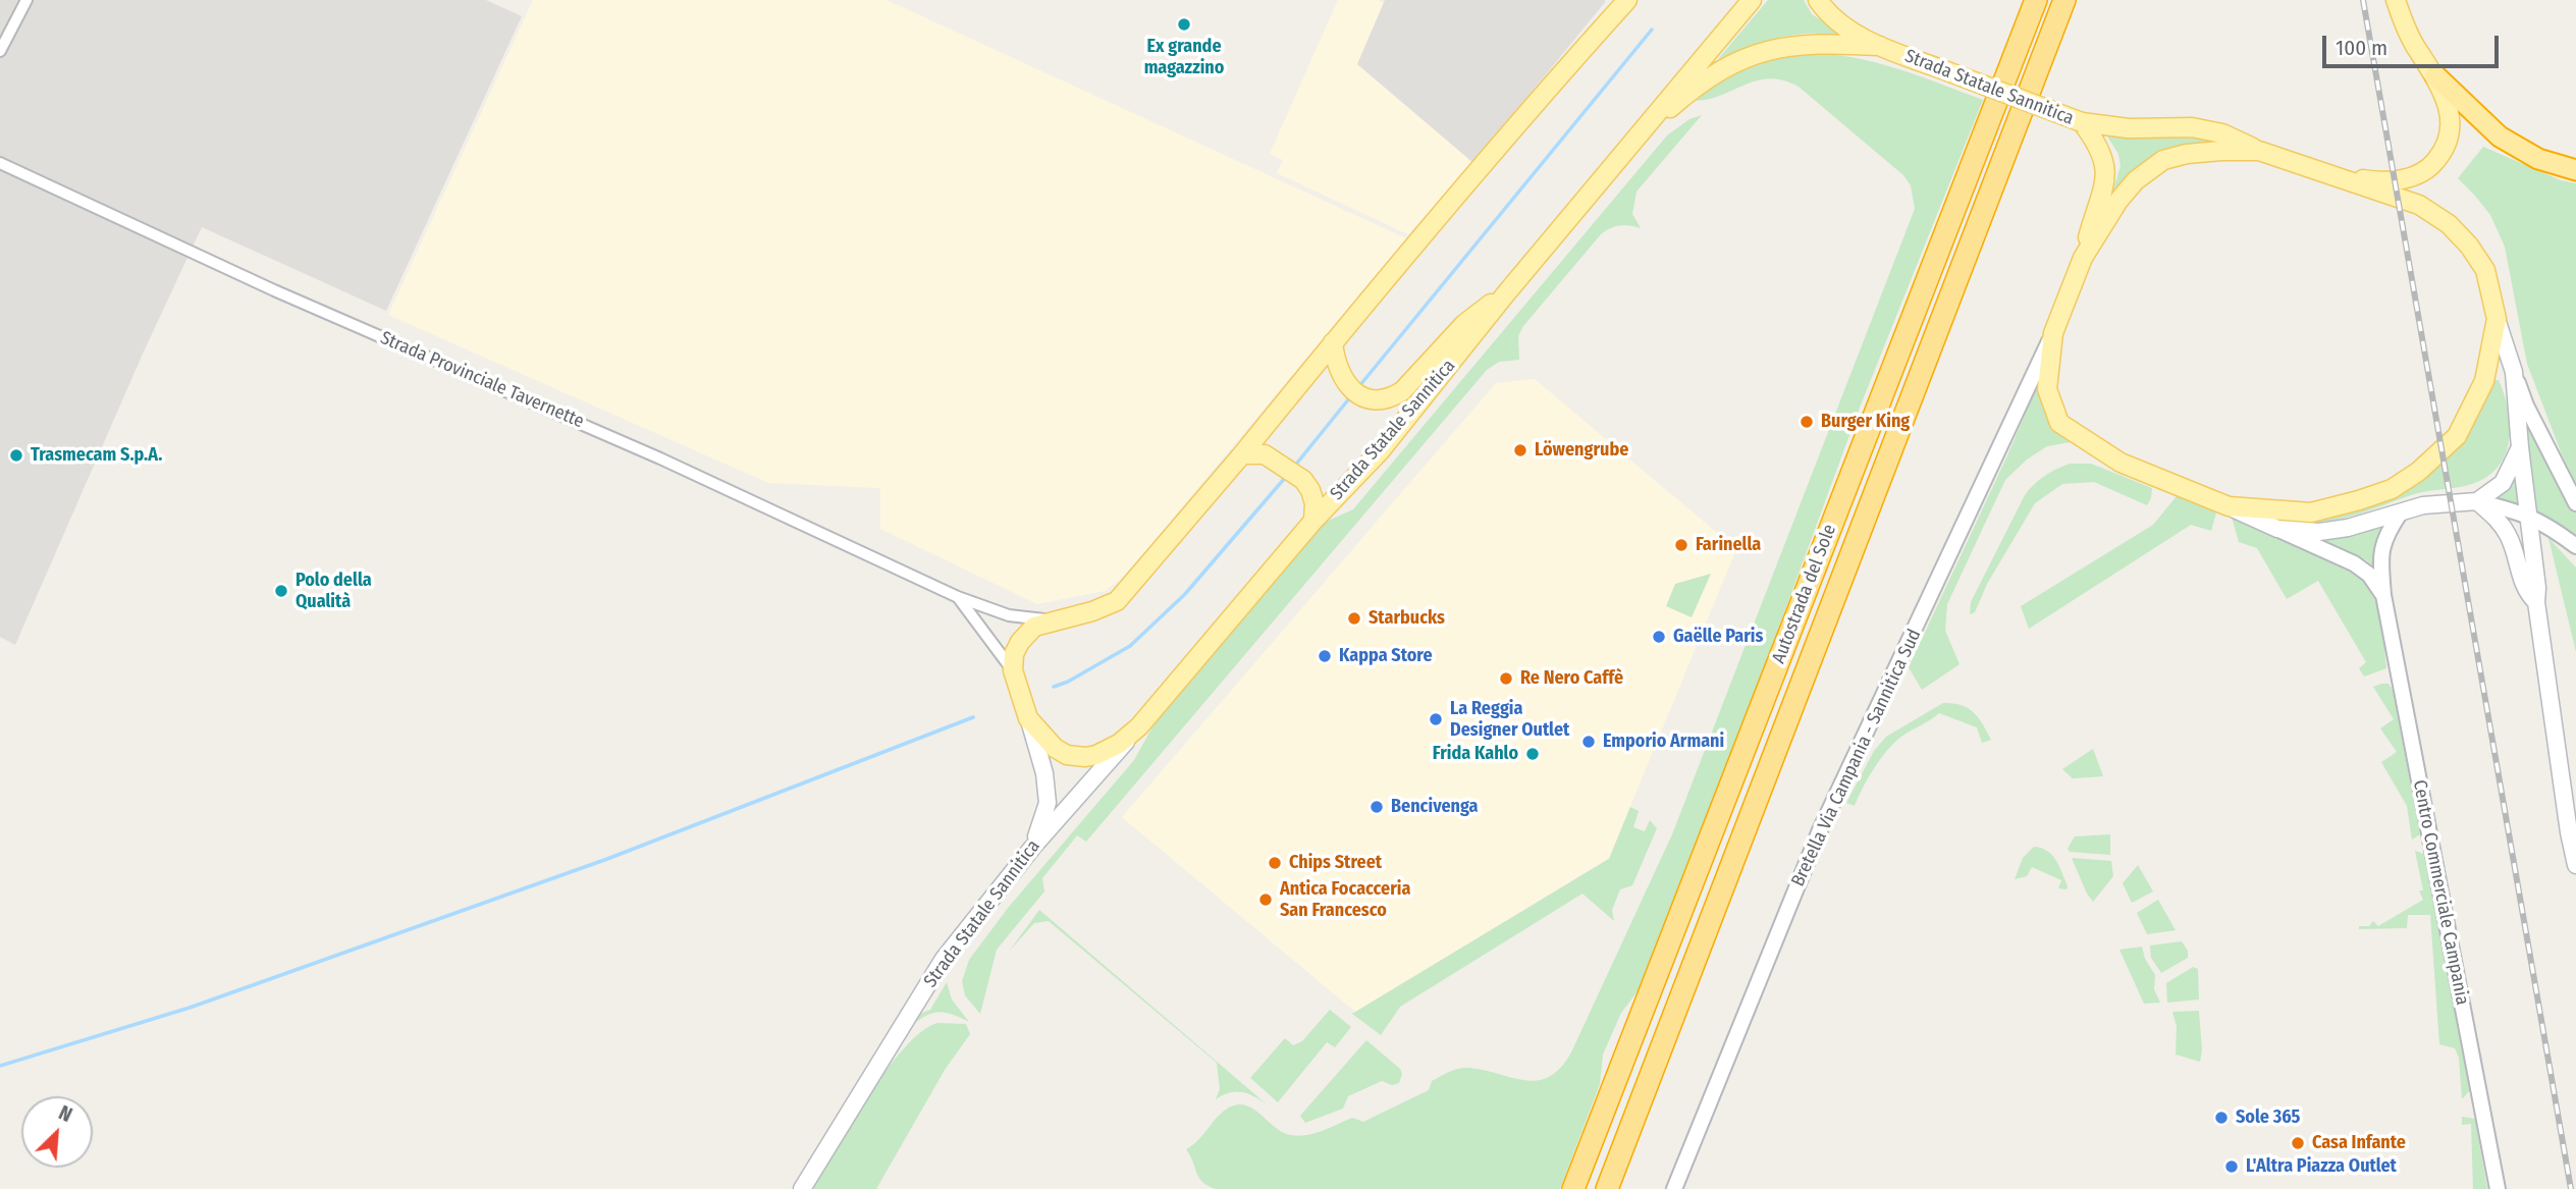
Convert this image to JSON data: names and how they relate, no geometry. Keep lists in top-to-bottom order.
{
  "streets": {
    "highway": ["Autostrada del Sole"],
    "main road": ["Strada Statale Sannitica"],
    "street": ["Strada Provinciale Tavernette", "Bretella Via Campania - Sannitica Sud", "Centro Commerciale Campania"]
  },
  "crossings": [
    ["Strada Statale Sannitica", "Strada Provinciale Tavernette"],
    ["Strada Statale Sannitica", "Bretella Via Campania - Sannitica Sud"],
    ["Strada Statale Sannitica", "Centro Commerciale Campania"]
  ],
  "places": [
    "Ex grande magazzino",
    "Burger King",
    "Löwengrube",
    "Trasmecam S.p.A.",
    "Farinella",
    "Polo della Qualità",
    "Starbucks",
    "Gaëlle Paris",
    "Kappa Store",
    "Re Nero Caffè",
    "La Reggia Designer Outlet",
    "Emporio Armani",
    "Frida Kahlo",
    "Bencivenga",
    "Chips Street",
    "Antica Focacceria San Francesco",
    "Sole 365",
    "Casa Infante",
    "L'Altra Piazza Outlet"
  ],
  "scale_bar": "100 m",
  "north": "top right"
}
